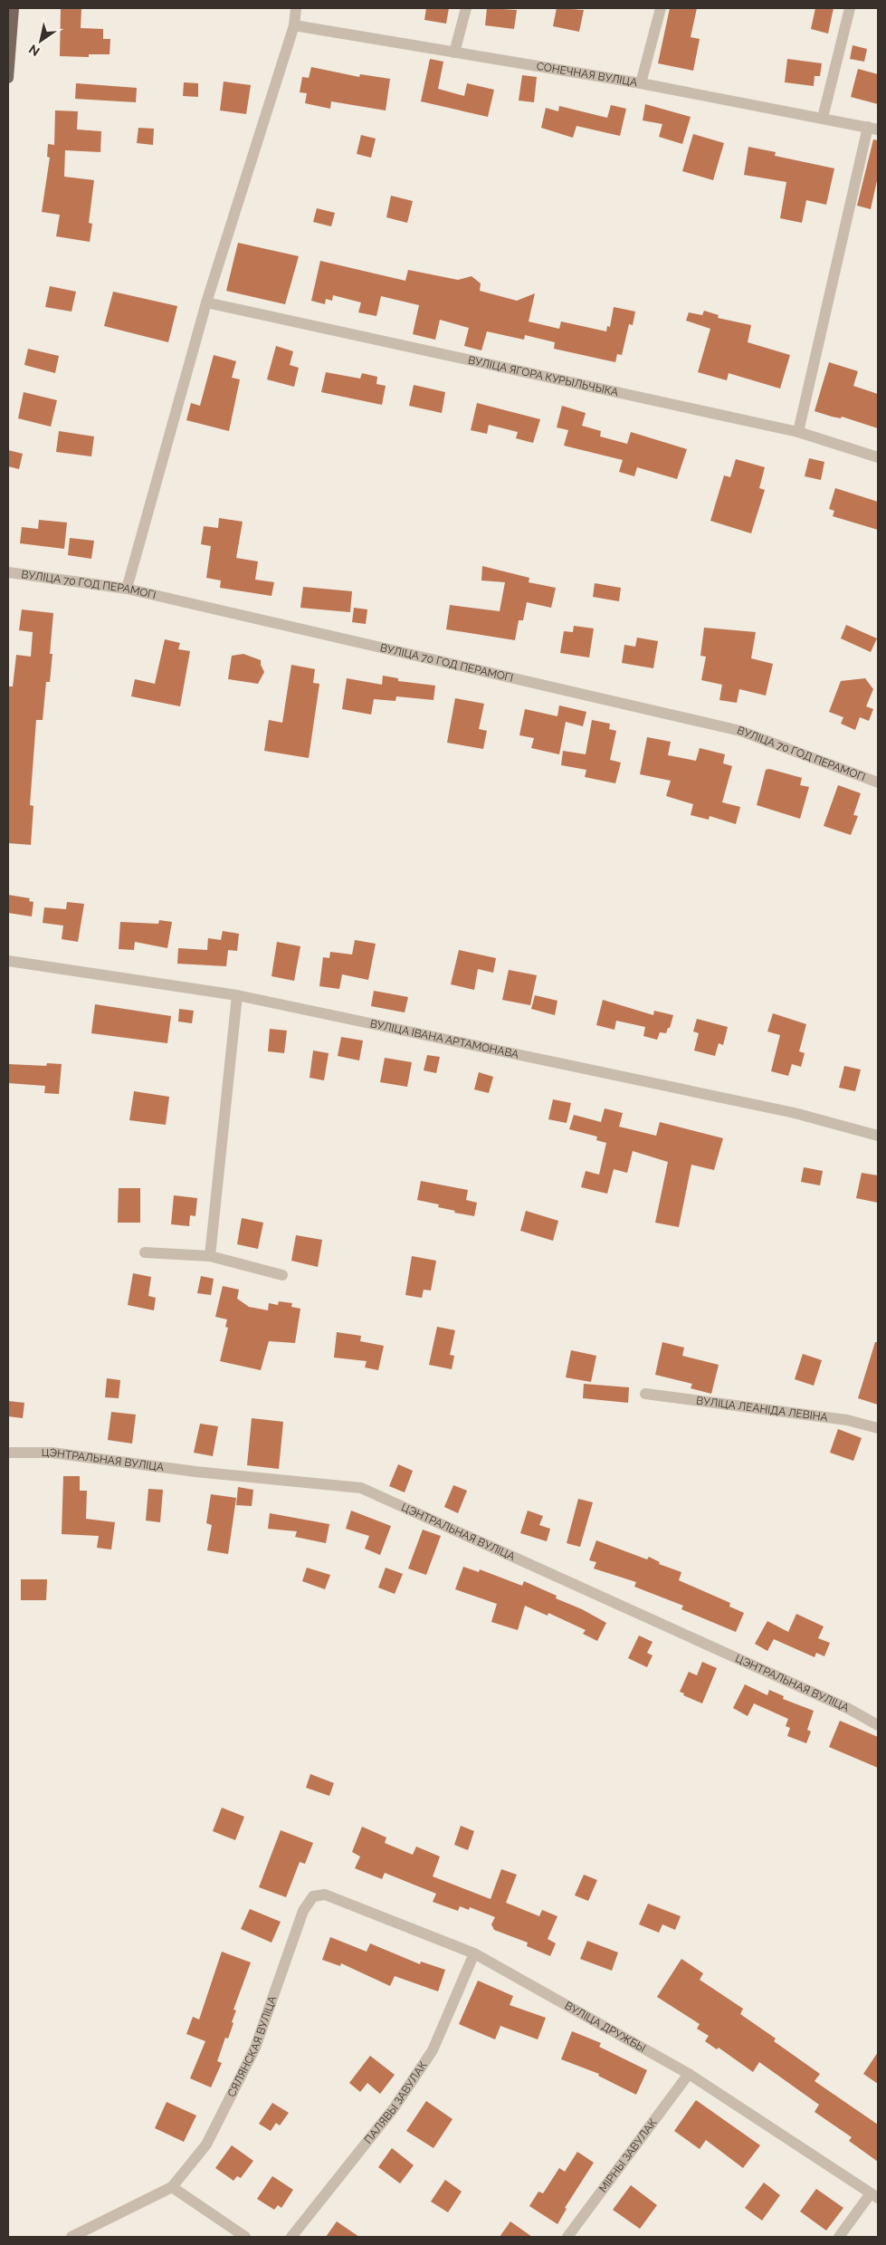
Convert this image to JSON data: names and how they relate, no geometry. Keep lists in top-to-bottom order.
{
  "streets": {
    "street": [
      "СОНЕЧНАЯ ВУЛІЦА",
      "ВУЛІЦА ЯГОРА КУРЫЛЬЧЫКА",
      "ВУЛІЦА 70 ГОД ПЕРАМОГІ",
      "ВУЛІЦА ІВАНА АРТАМОНАВА",
      "ВУЛІЦА ЛЕАНІДА ЛЕВІНА",
      "ЦЭНТРАЛЬНАЯ ВУЛІЦА",
      "ВУЛІЦА ДРУЖБЫ",
      "СЯЛЯНСКАЯ ВУЛІЦА",
      "ПАЛЯВЫ ЗАВУЛАК",
      "МІРНЫ ЗАВУЛАК"
    ]
  },
  "crossings": [
    ["ВУЛІЦА ДРУЖБЫ", "СЯЛЯНСКАЯ ВУЛІЦА"],
    ["ВУЛІЦА ДРУЖБЫ", "ПАЛЯВЫ ЗАВУЛАК"],
    ["ВУЛІЦА ДРУЖБЫ", "МІРНЫ ЗАВУЛАК"]
  ],
  "north": "bottom left"
}
